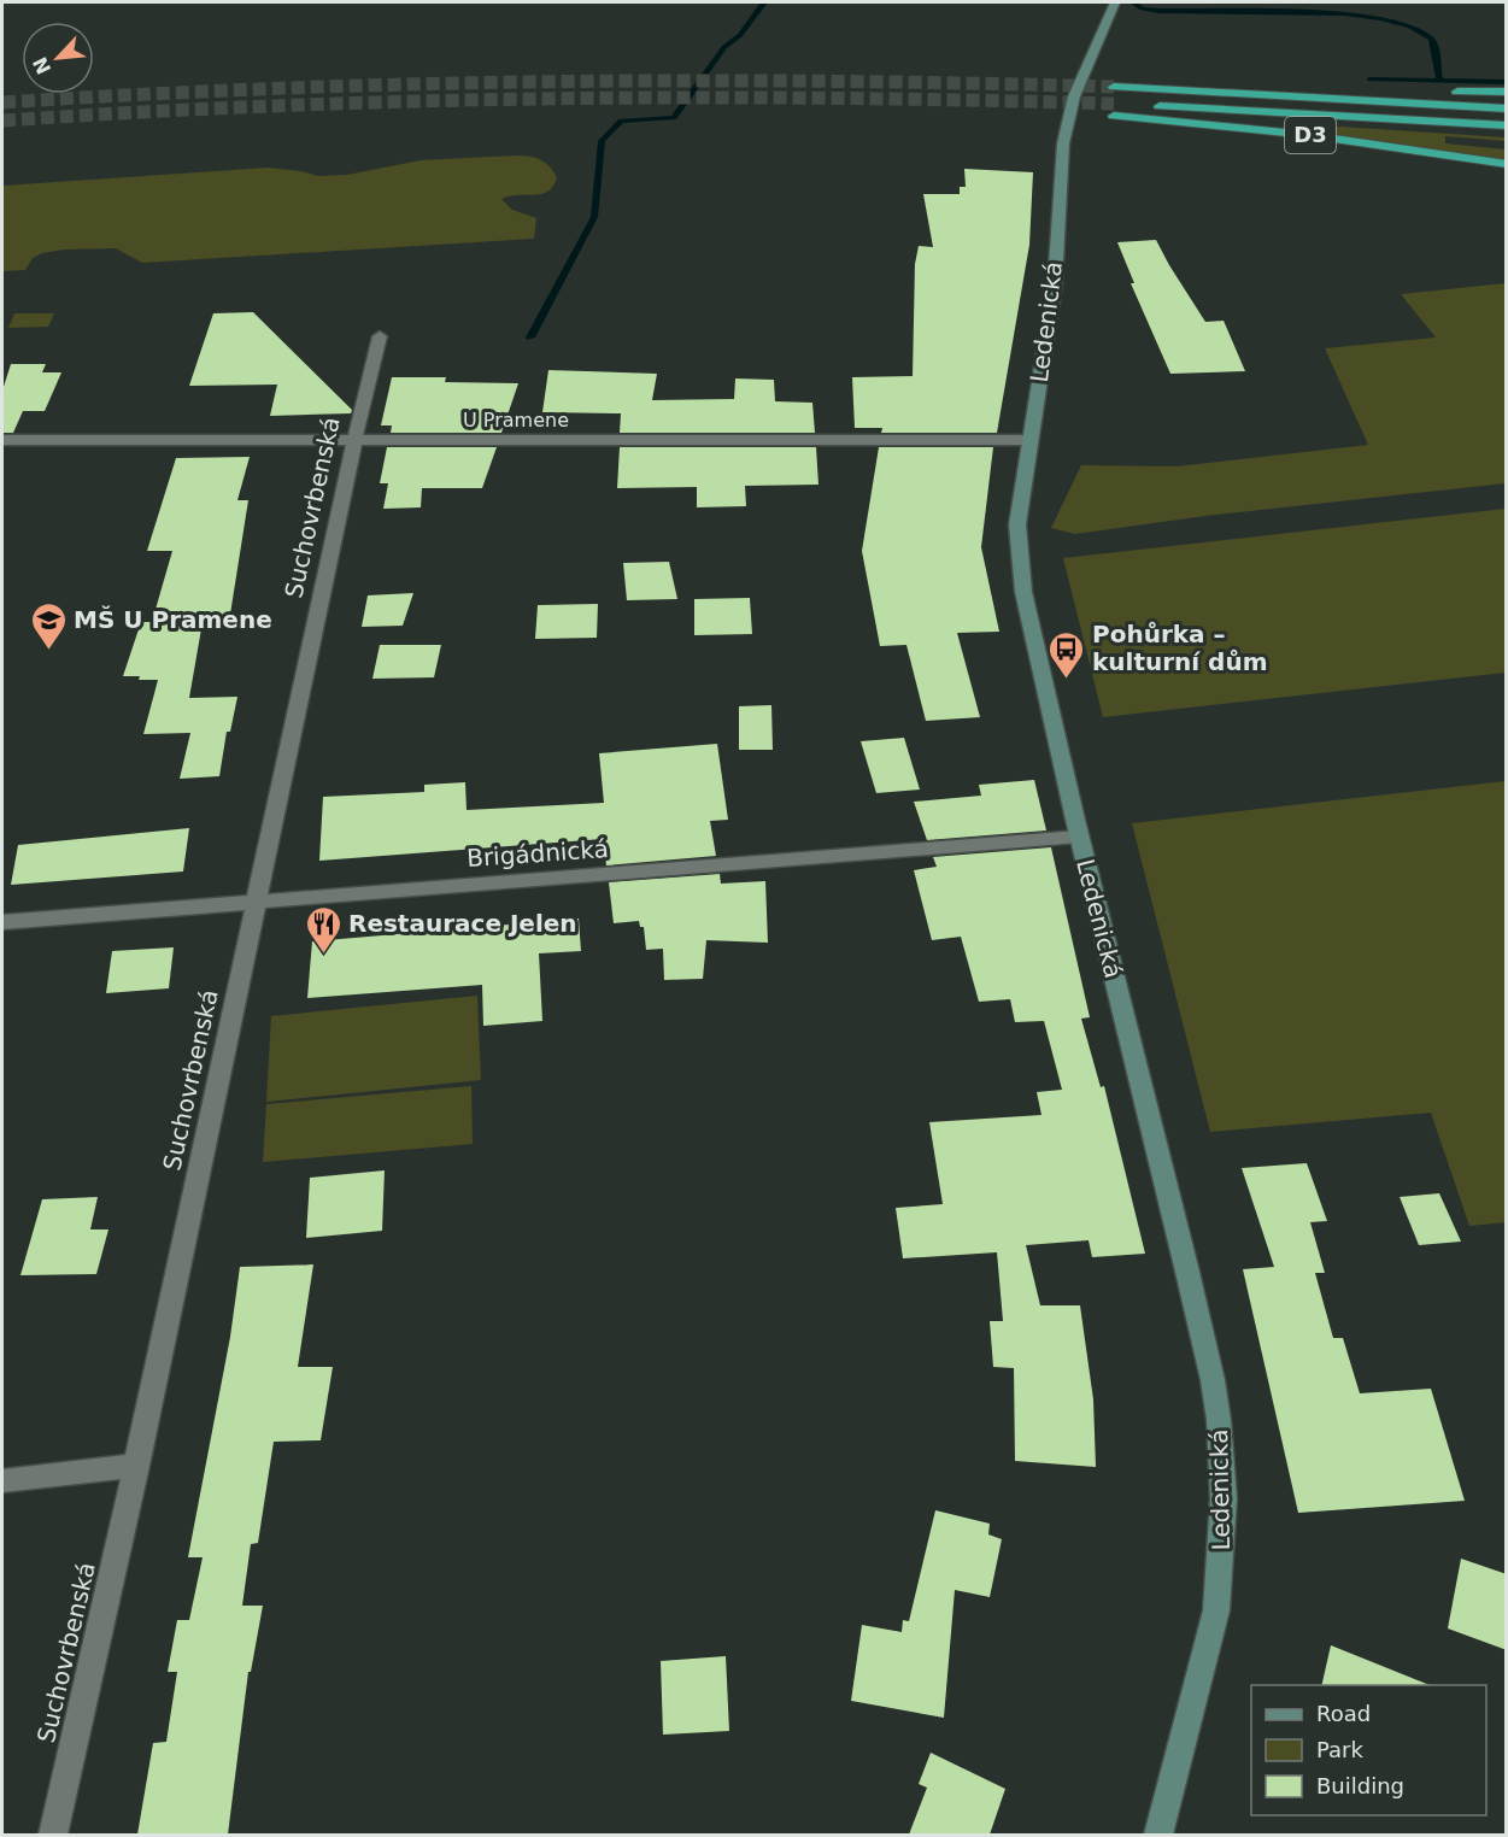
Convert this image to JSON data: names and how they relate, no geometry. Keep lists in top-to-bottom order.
{
  "streets": {
    "highway": ["D3"],
    "main road": ["Ledenická"],
    "street": ["U Pramene", "Suchovrbenská", "Brigádnická"]
  },
  "crossings": [
    ["Ledenická", "U Pramene"],
    ["Ledenická", "Brigádnická"],
    ["U Pramene", "Suchovrbenská"],
    ["Suchovrbenská", "Brigádnická"]
  ],
  "places": {
    "school or university": ["MŠ U Pramene"],
    "bus stop": ["Pohůrka – kulturní dům"],
    "restaurant": ["Restaurace Jelen"]
  },
  "legend": ["Road", "Park", "Building"],
  "north": "bottom left"
}
